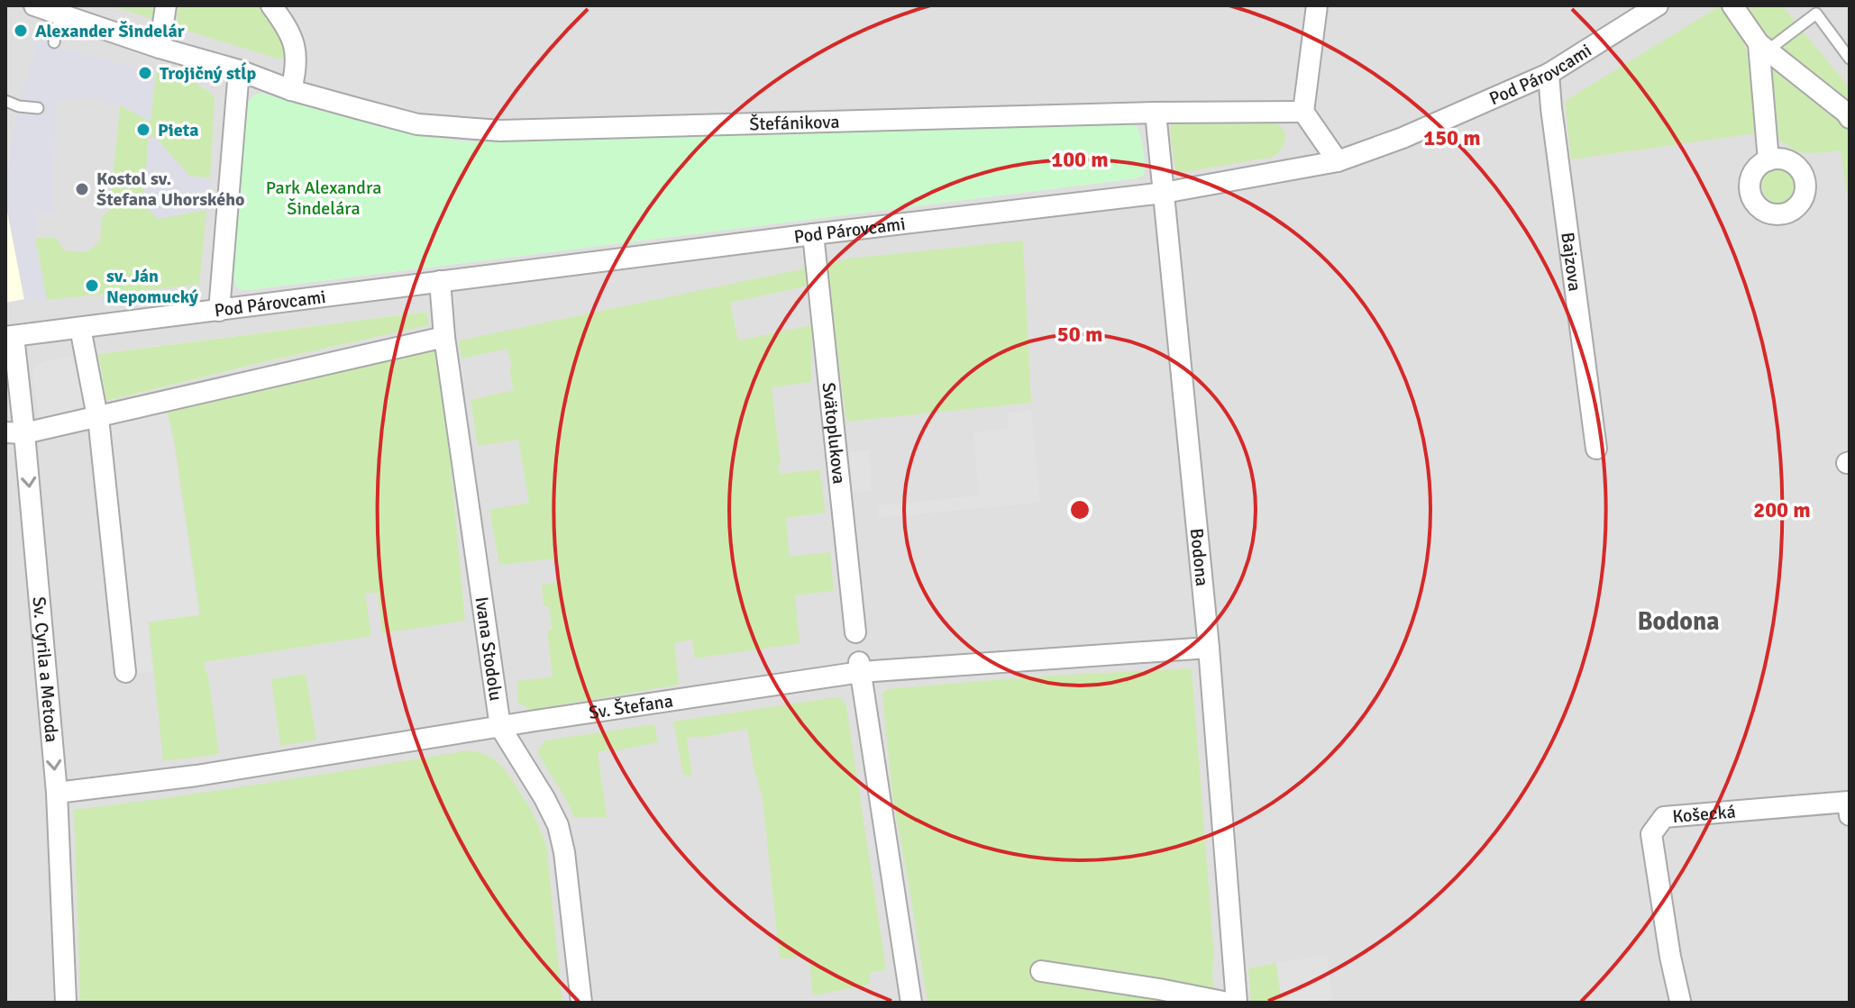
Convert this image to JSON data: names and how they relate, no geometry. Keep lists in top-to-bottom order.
{
  "streets": {
    "street": [
      "Pod Párovcami",
      "Štefánikova",
      "Bajzova",
      "Svätoplukova",
      "Bodona",
      "Ivana Stodolu",
      "Sv. Cyrila a Metoda",
      "Sv. Štefana",
      "Košecká"
    ]
  },
  "crossings": [
    ["Pod Párovcami", "Bajzova"],
    ["Pod Párovcami", "Svätoplukova"],
    ["Pod Párovcami", "Bodona"],
    ["Pod Párovcami", "Ivana Stodolu"],
    ["Pod Párovcami", "Sv. Cyrila a Metoda"],
    ["Štefánikova", "Bodona"],
    ["Bodona", "Sv. Štefana"],
    ["Ivana Stodolu", "Sv. Štefana"],
    ["Sv. Cyrila a Metoda", "Sv. Štefana"]
  ],
  "districts": ["Bodona"],
  "parks": ["Park Alexandra Šindelára"],
  "places": [
    "Alexander Šindelár",
    "Trojičný stĺp",
    "Pieta",
    "Kostol sv. Štefana Uhorského",
    "sv. Ján Nepomucký"
  ],
  "rings": [
    "150 m",
    "100 m",
    "50 m",
    "200 m"
  ]
}
